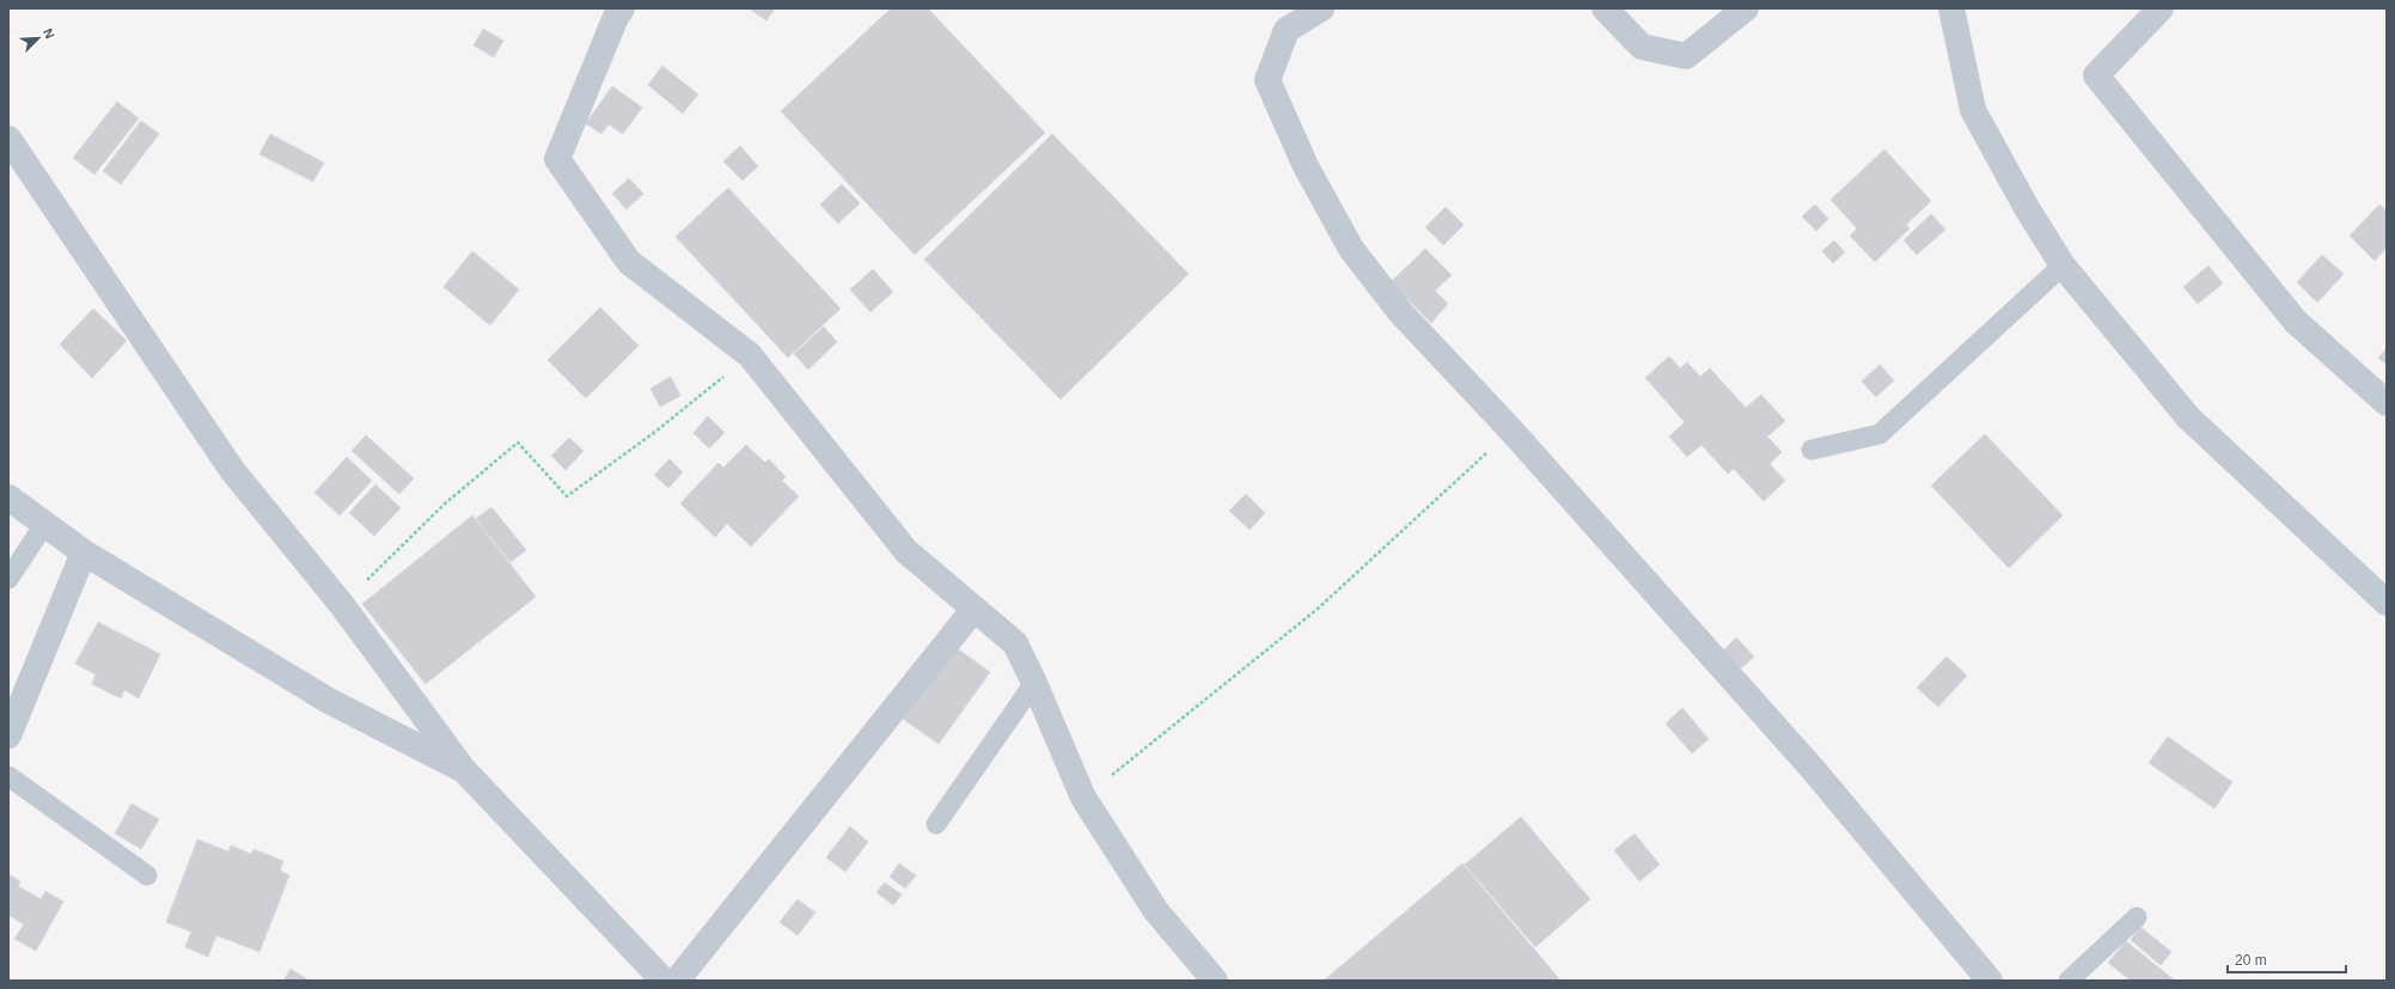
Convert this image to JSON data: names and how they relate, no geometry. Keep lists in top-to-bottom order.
{
  "scale_bar": "20 m",
  "north": "top right"
}
